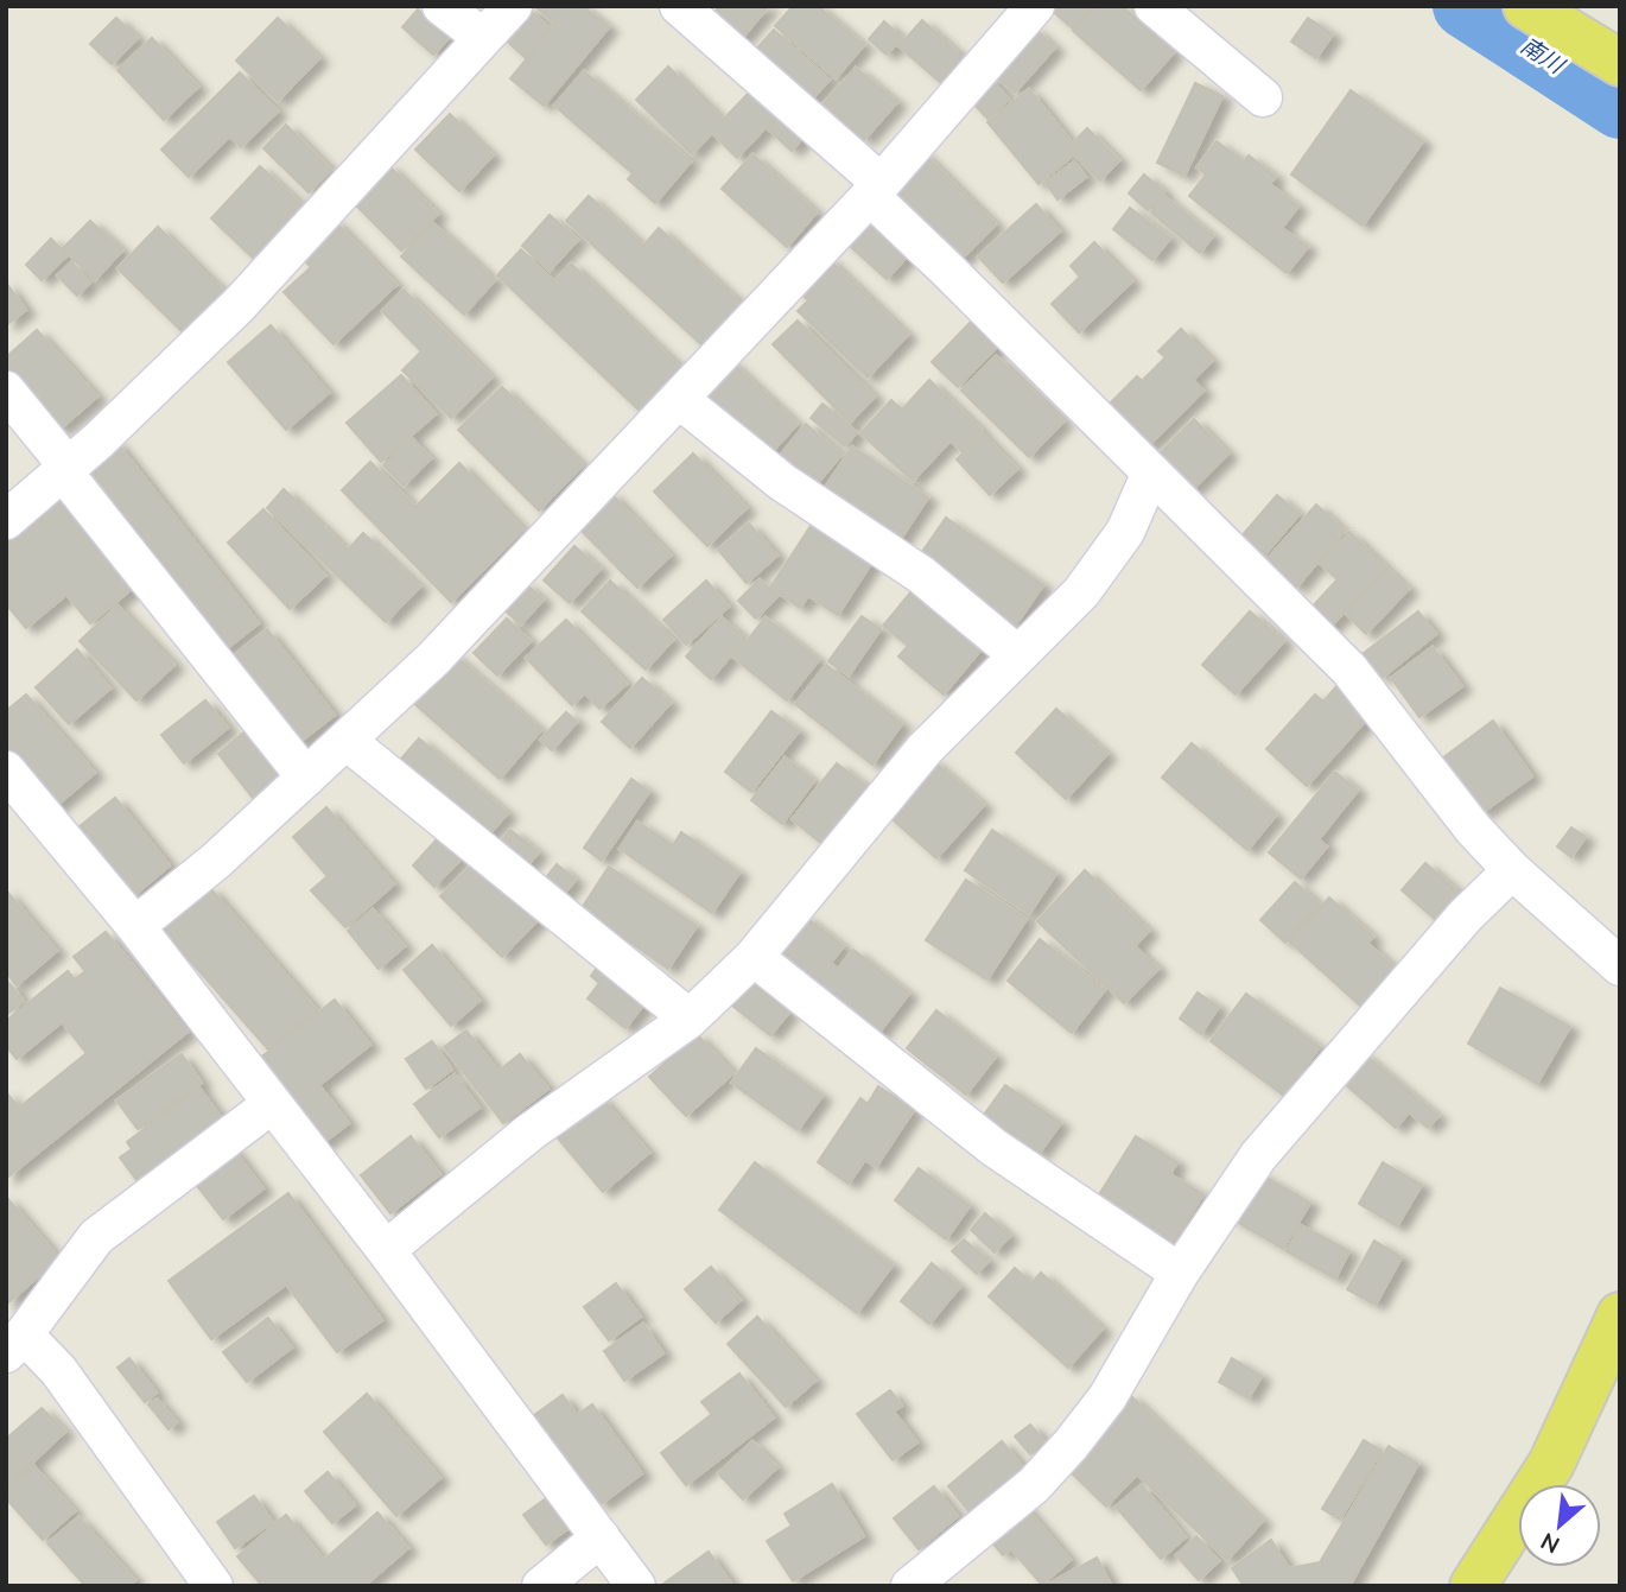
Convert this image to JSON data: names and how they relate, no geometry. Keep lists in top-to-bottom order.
{
  "water": ["南川"],
  "north": "bottom left"
}
